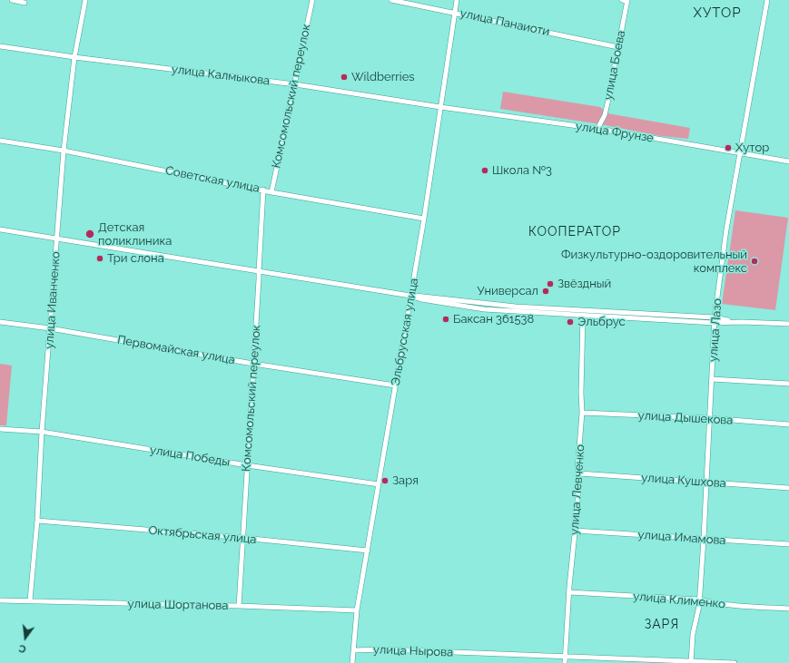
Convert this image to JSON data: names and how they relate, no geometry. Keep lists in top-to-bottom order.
{
  "streets": {
    "street": [
      "улица Панаиоти",
      "улица Боева",
      "улица Калмыкова",
      "Комсомольский переулок",
      "улица Фрунзе",
      "Советская улица",
      "улица Иванченко",
      "улица Лазо",
      "Эльбрусская улица",
      "Первомайская улица",
      "улица Дышекова",
      "улица Победы",
      "улица Кушхова",
      "улица Левченко",
      "Октябрьская улица",
      "улица Имамова",
      "улица Клименко",
      "улица Шортанова",
      "улица Нырова"
    ]
  },
  "crossings": [
    ["улица Панаиоти", "улица Боева"],
    ["улица Панаиоти", "Эльбрусская улица"],
    ["улица Боева", "улица Фрунзе"],
    ["улица Калмыкова", "Комсомольский переулок"],
    ["улица Калмыкова", "улица Фрунзе"],
    ["улица Калмыкова", "улица Иванченко"],
    ["улица Калмыкова", "Эльбрусская улица"],
    ["Комсомольский переулок", "Советская улица"],
    ["Комсомольский переулок", "Первомайская улица"],
    ["Комсомольский переулок", "улица Победы"],
    ["Комсомольский переулок", "Октябрьская улица"],
    ["Комсомольский переулок", "улица Шортанова"],
    ["улица Фрунзе", "улица Лазо"],
    ["улица Фрунзе", "Эльбрусская улица"],
    ["Советская улица", "улица Иванченко"],
    ["Советская улица", "Эльбрусская улица"],
    ["улица Иванченко", "Первомайская улица"],
    ["улица Иванченко", "улица Победы"],
    ["улица Иванченко", "Октябрьская улица"],
    ["улица Иванченко", "улица Шортанова"],
    ["улица Лазо", "улица Дышекова"],
    ["улица Лазо", "улица Кушхова"],
    ["улица Лазо", "улица Имамова"],
    ["улица Лазо", "улица Клименко"],
    ["улица Лазо", "улица Нырова"],
    ["Эльбрусская улица", "Первомайская улица"],
    ["Эльбрусская улица", "улица Победы"],
    ["Эльбрусская улица", "Октябрьская улица"],
    ["Эльбрусская улица", "улица Шортанова"],
    ["Эльбрусская улица", "улица Нырова"],
    ["улица Дышекова", "улица Левченко"],
    ["улица Кушхова", "улица Левченко"],
    ["улица Левченко", "улица Имамова"],
    ["улица Левченко", "улица Клименко"],
    ["улица Левченко", "улица Нырова"]
  ],
  "districts": ["ХУТОР", "КООПЕРАТОР", "ЗАРЯ"],
  "places": [
    "Wildberries",
    "Хутор",
    "Школа №3",
    "Детская поликлиника",
    "Три слона",
    "Физкультурно-оздоровительный комплекс",
    "Звёздный",
    "Универсал",
    "Баксан 361538",
    "Эльбрус",
    "Заря"
  ],
  "north": "bottom"
}
